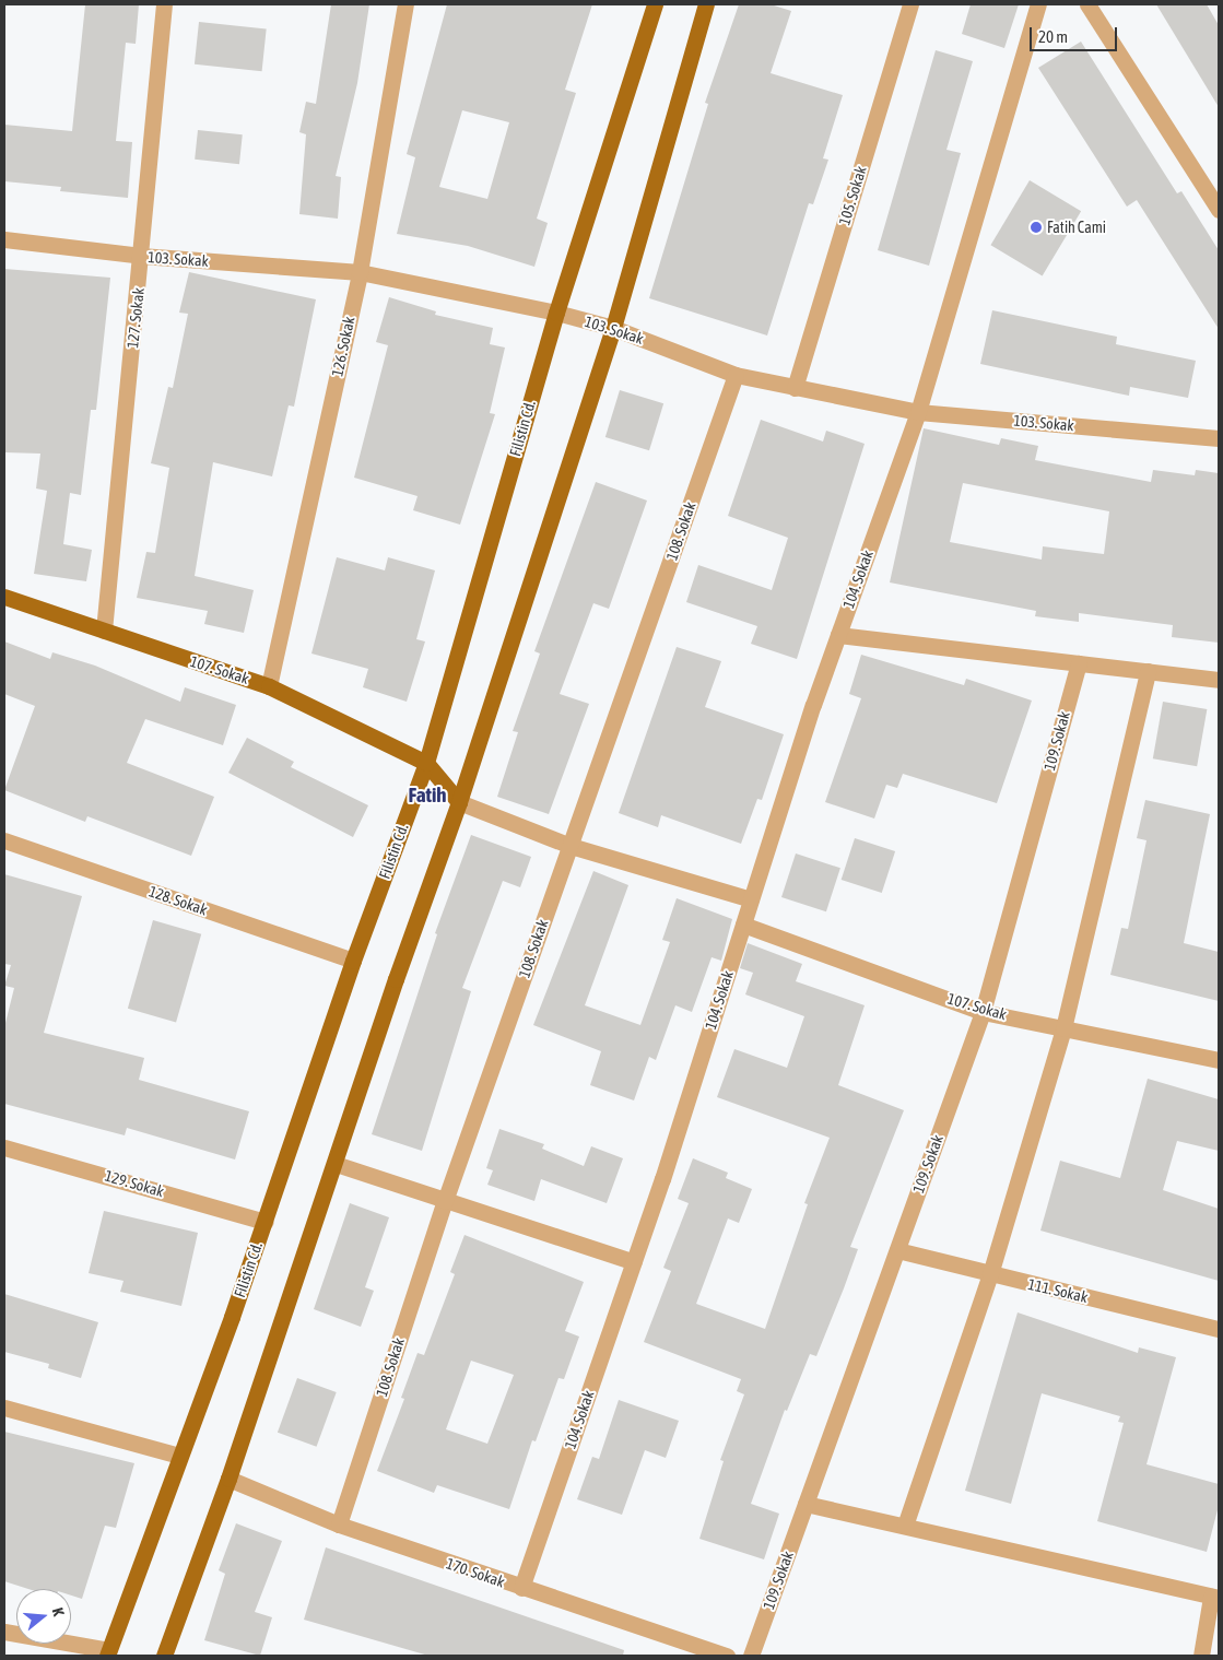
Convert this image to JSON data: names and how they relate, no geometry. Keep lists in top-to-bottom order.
{
  "streets": {
    "main road": ["Filistin Cd.", "107. Sokak"],
    "street": [
      "105. Sokak",
      "103. Sokak",
      "127. Sokak",
      "126. Sokak",
      "108. Sokak",
      "104. Sokak",
      "109. Sokak",
      "128. Sokak",
      "129. Sokak",
      "111. Sokak",
      "170. Sokak"
    ]
  },
  "crossings": [
    ["105. Sokak", "103. Sokak"],
    ["103. Sokak", "127. Sokak"],
    ["103. Sokak", "126. Sokak"],
    ["103. Sokak", "Filistin Cd."],
    ["103. Sokak", "108. Sokak"],
    ["103. Sokak", "104. Sokak"],
    ["127. Sokak", "107. Sokak"],
    ["126. Sokak", "107. Sokak"],
    ["Filistin Cd.", "107. Sokak"],
    ["Filistin Cd.", "128. Sokak"],
    ["Filistin Cd.", "129. Sokak"],
    ["108. Sokak", "170. Sokak"],
    ["104. Sokak", "107. Sokak"],
    ["104. Sokak", "170. Sokak"],
    ["107. Sokak", "109. Sokak"],
    ["109. Sokak", "111. Sokak"]
  ],
  "districts": ["Fatih"],
  "places": ["Fatih Cami"],
  "scale_bar": "20 m",
  "north": "right"
}
